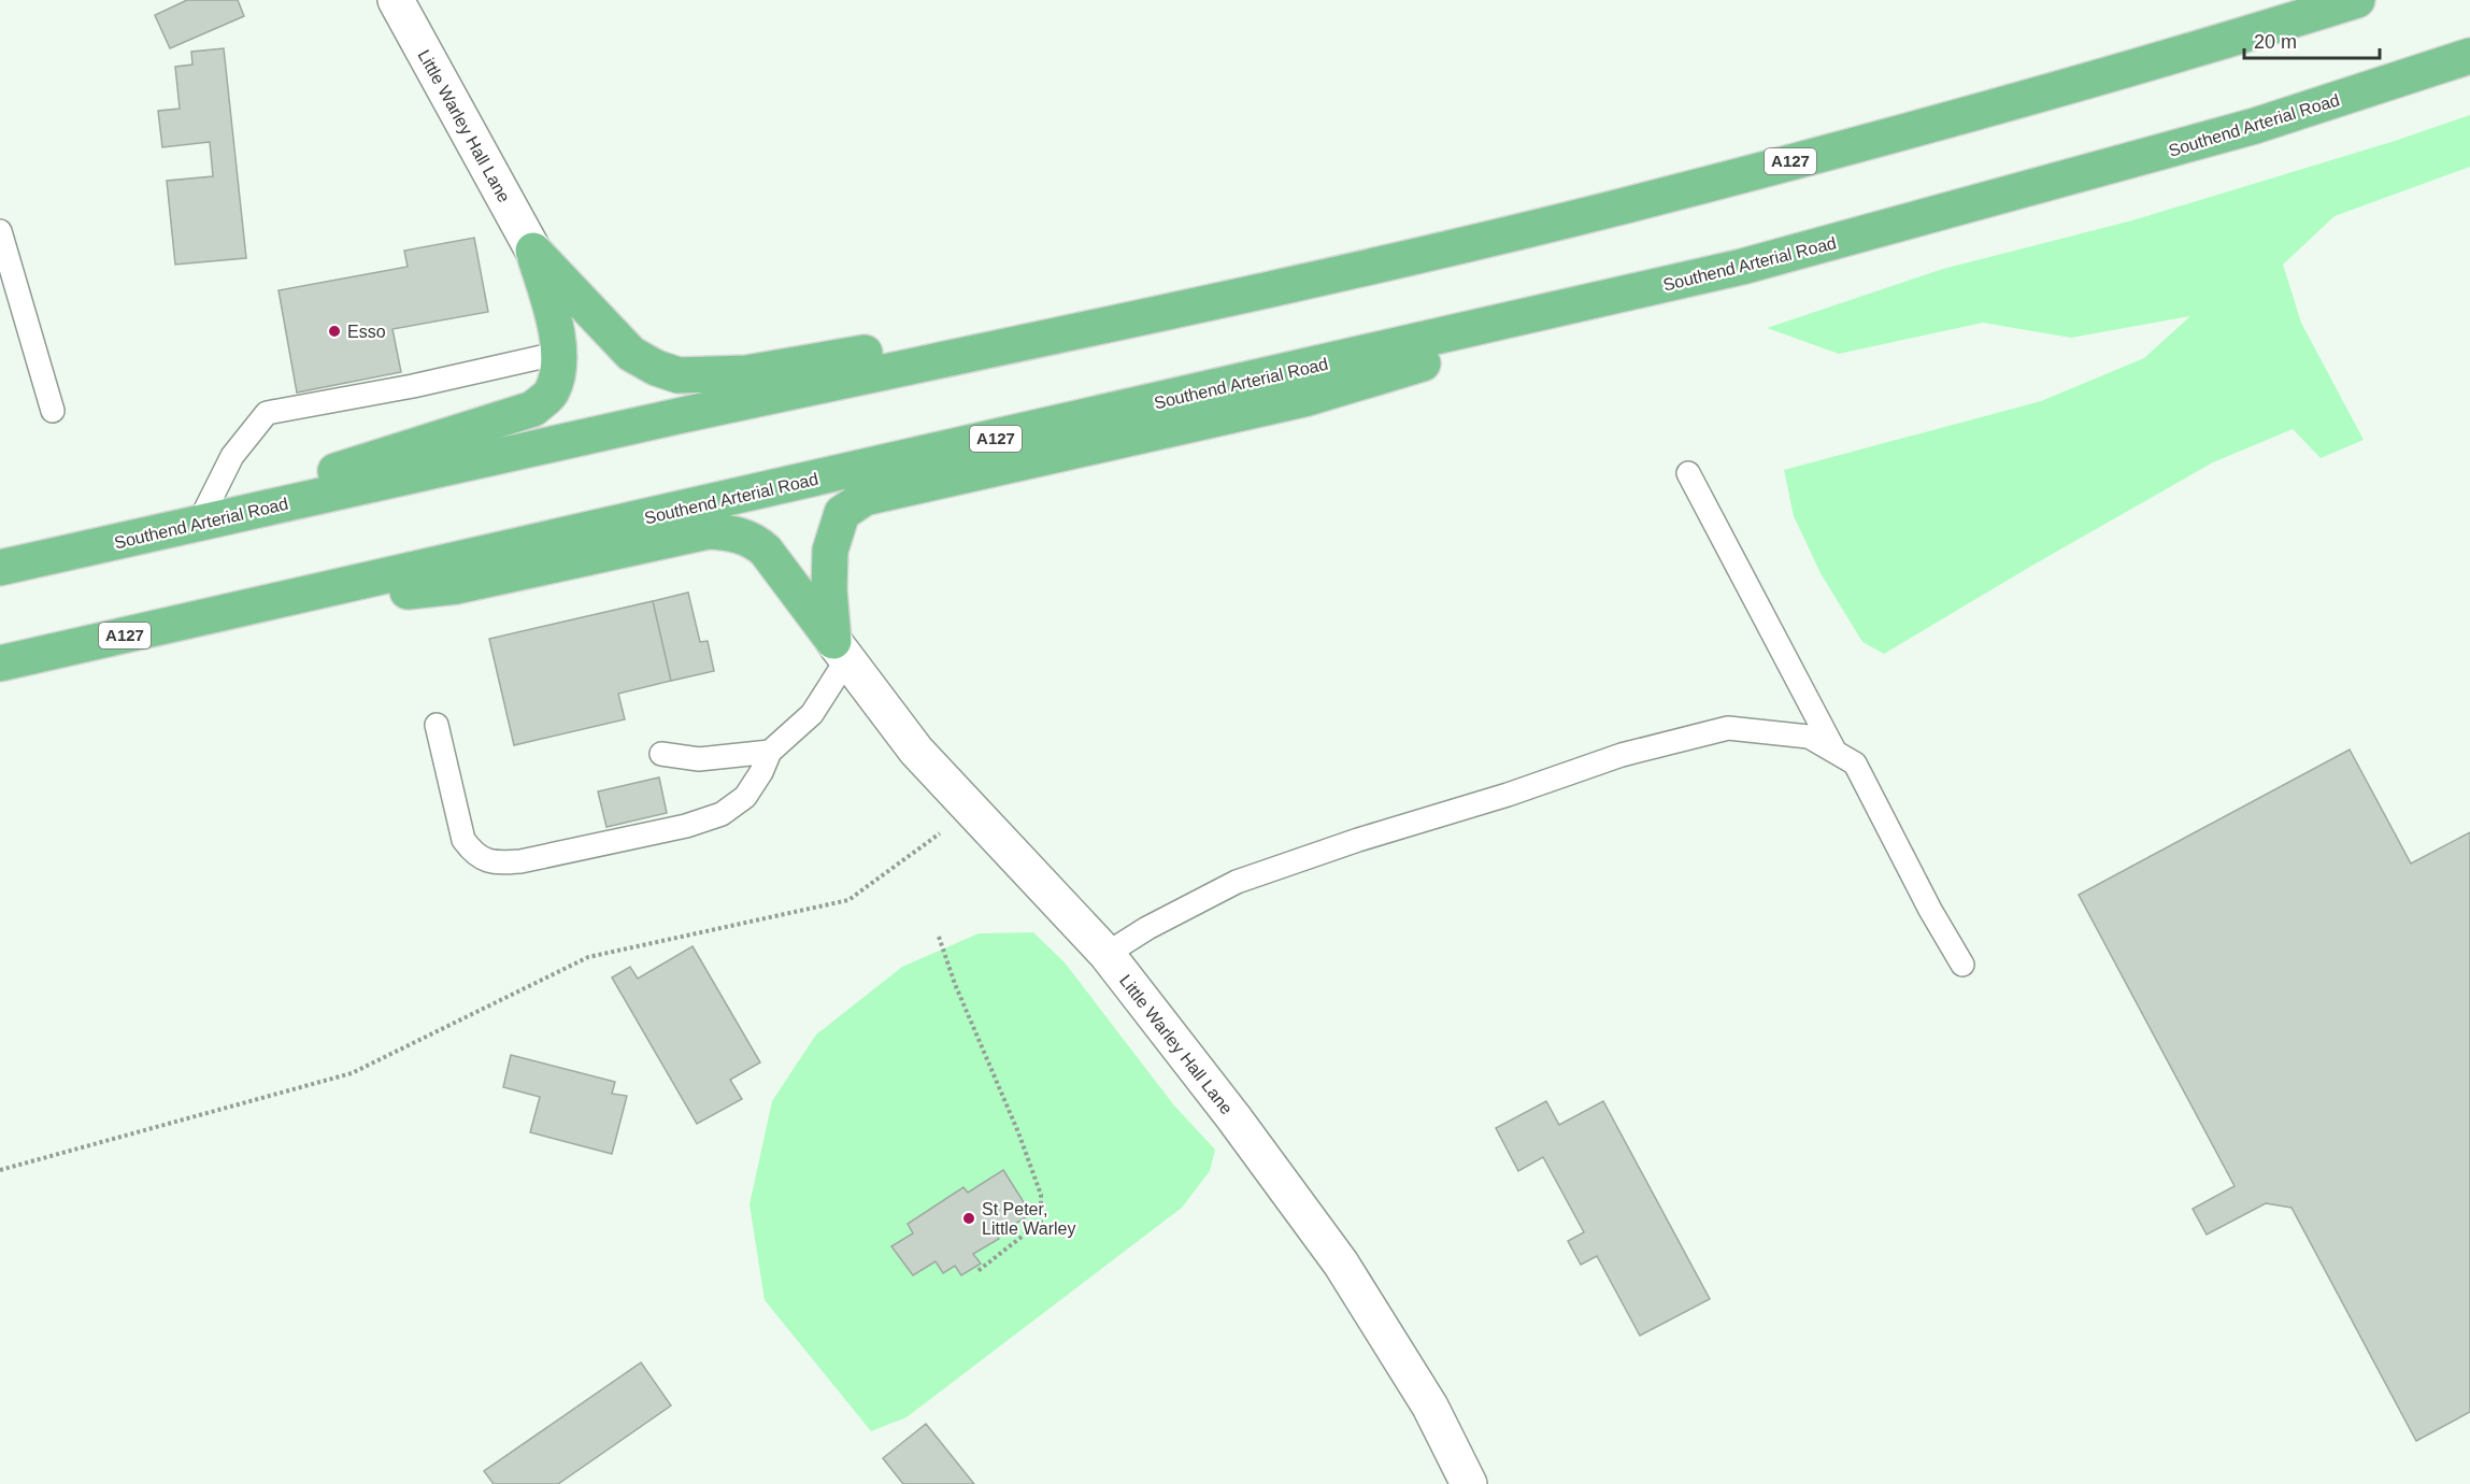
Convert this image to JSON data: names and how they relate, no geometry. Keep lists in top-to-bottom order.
{
  "streets": {
    "highway": ["Southend Arterial Road", "A127"],
    "street": ["Little Warley Hall Lane"]
  },
  "places": ["Esso", "St Peter, Little Warley"],
  "scale_bar": "20 m"
}
